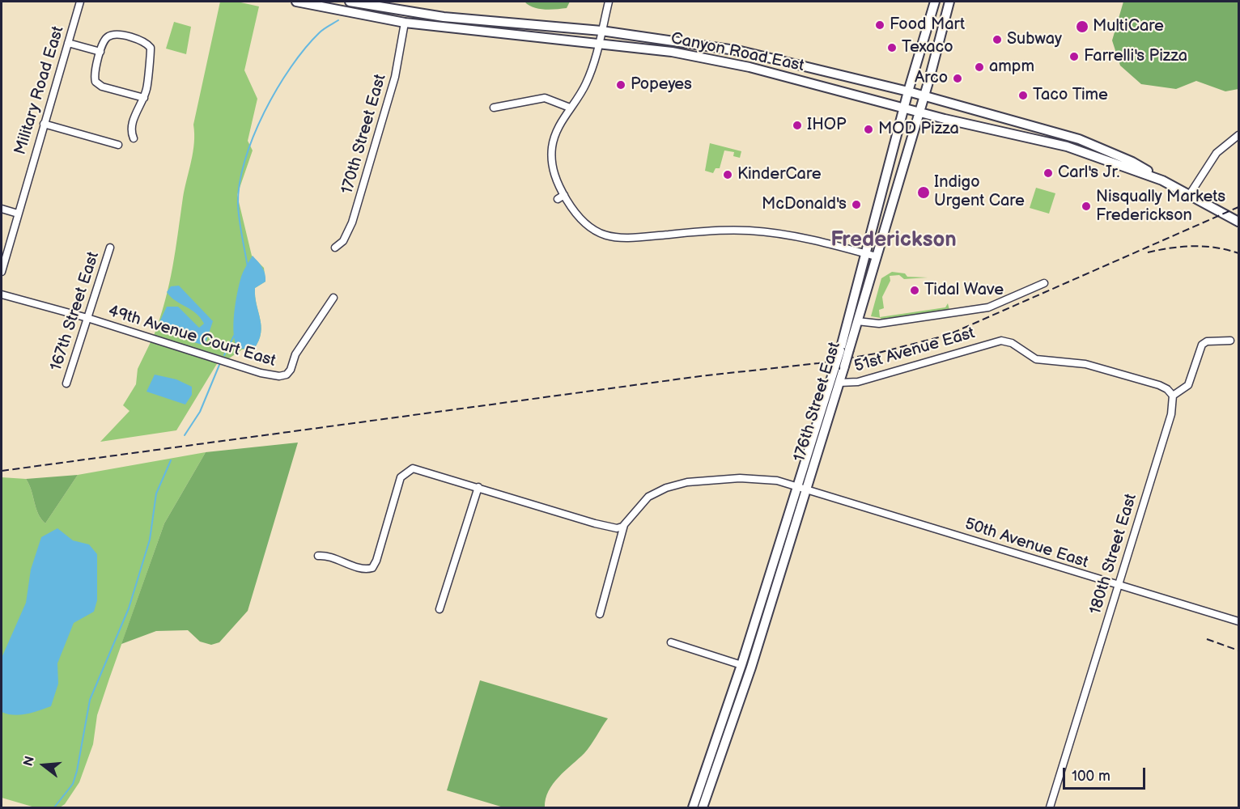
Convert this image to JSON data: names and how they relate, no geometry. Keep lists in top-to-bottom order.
{
  "streets": {
    "main road": ["Canyon Road East", "176th Street East"],
    "street": [
      "Military Road East",
      "170th Street East",
      "167th Street East",
      "49th Avenue Court East",
      "51st Avenue East",
      "50th Avenue East",
      "180th Street East"
    ]
  },
  "crossings": [
    ["Canyon Road East", "170th Street East"],
    ["Canyon Road East", "176th Street East"],
    ["167th Street East", "49th Avenue Court East"],
    ["51st Avenue East", "176th Street East"],
    ["51st Avenue East", "180th Street East"],
    ["176th Street East", "50th Avenue East"],
    ["50th Avenue East", "180th Street East"]
  ],
  "districts": ["Frederickson"],
  "places": [
    "Food Mart",
    "MultiCare",
    "Subway",
    "Texaco",
    "Farrelli's Pizza",
    "ampm",
    "Arco",
    "Popeyes",
    "Taco Time",
    "IHOP",
    "MOD Pizza",
    "Carl's Jr.",
    "KinderCare",
    "Indigo Urgent Care",
    "McDonald's",
    "Nisqually Markets Frederickson",
    "Tidal Wave"
  ],
  "scale_bar": "100 m",
  "north": "left"
}
